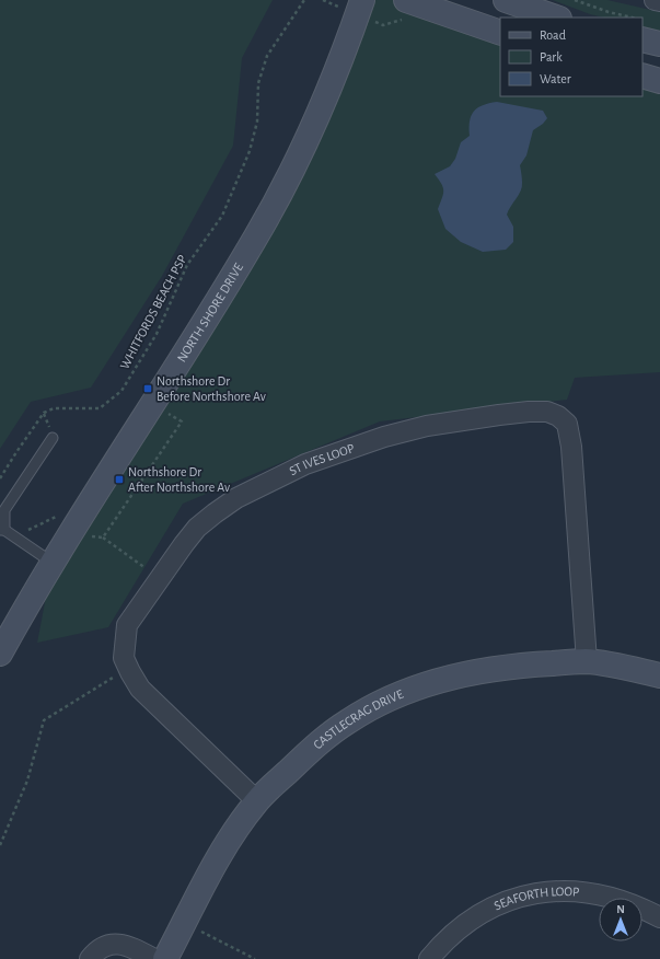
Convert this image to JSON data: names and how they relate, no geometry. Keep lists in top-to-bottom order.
{
  "streets": {
    "street": [
      "NORTH SHORE DRIVE",
      "ST IVES LOOP",
      "CASTLECRAG DRIVE",
      "SEAFORTH LOOP"
    ],
    "path": ["WHITFORDS BEACH PSP"]
  },
  "crossings": [
    ["ST IVES LOOP", "CASTLECRAG DRIVE"]
  ],
  "places": {
    "transit": ["Northshore Dr Before Northshore Av", "Northshore Dr After Northshore Av"]
  },
  "legend": ["Road", "Park", "Water"],
  "north": "top"
}
